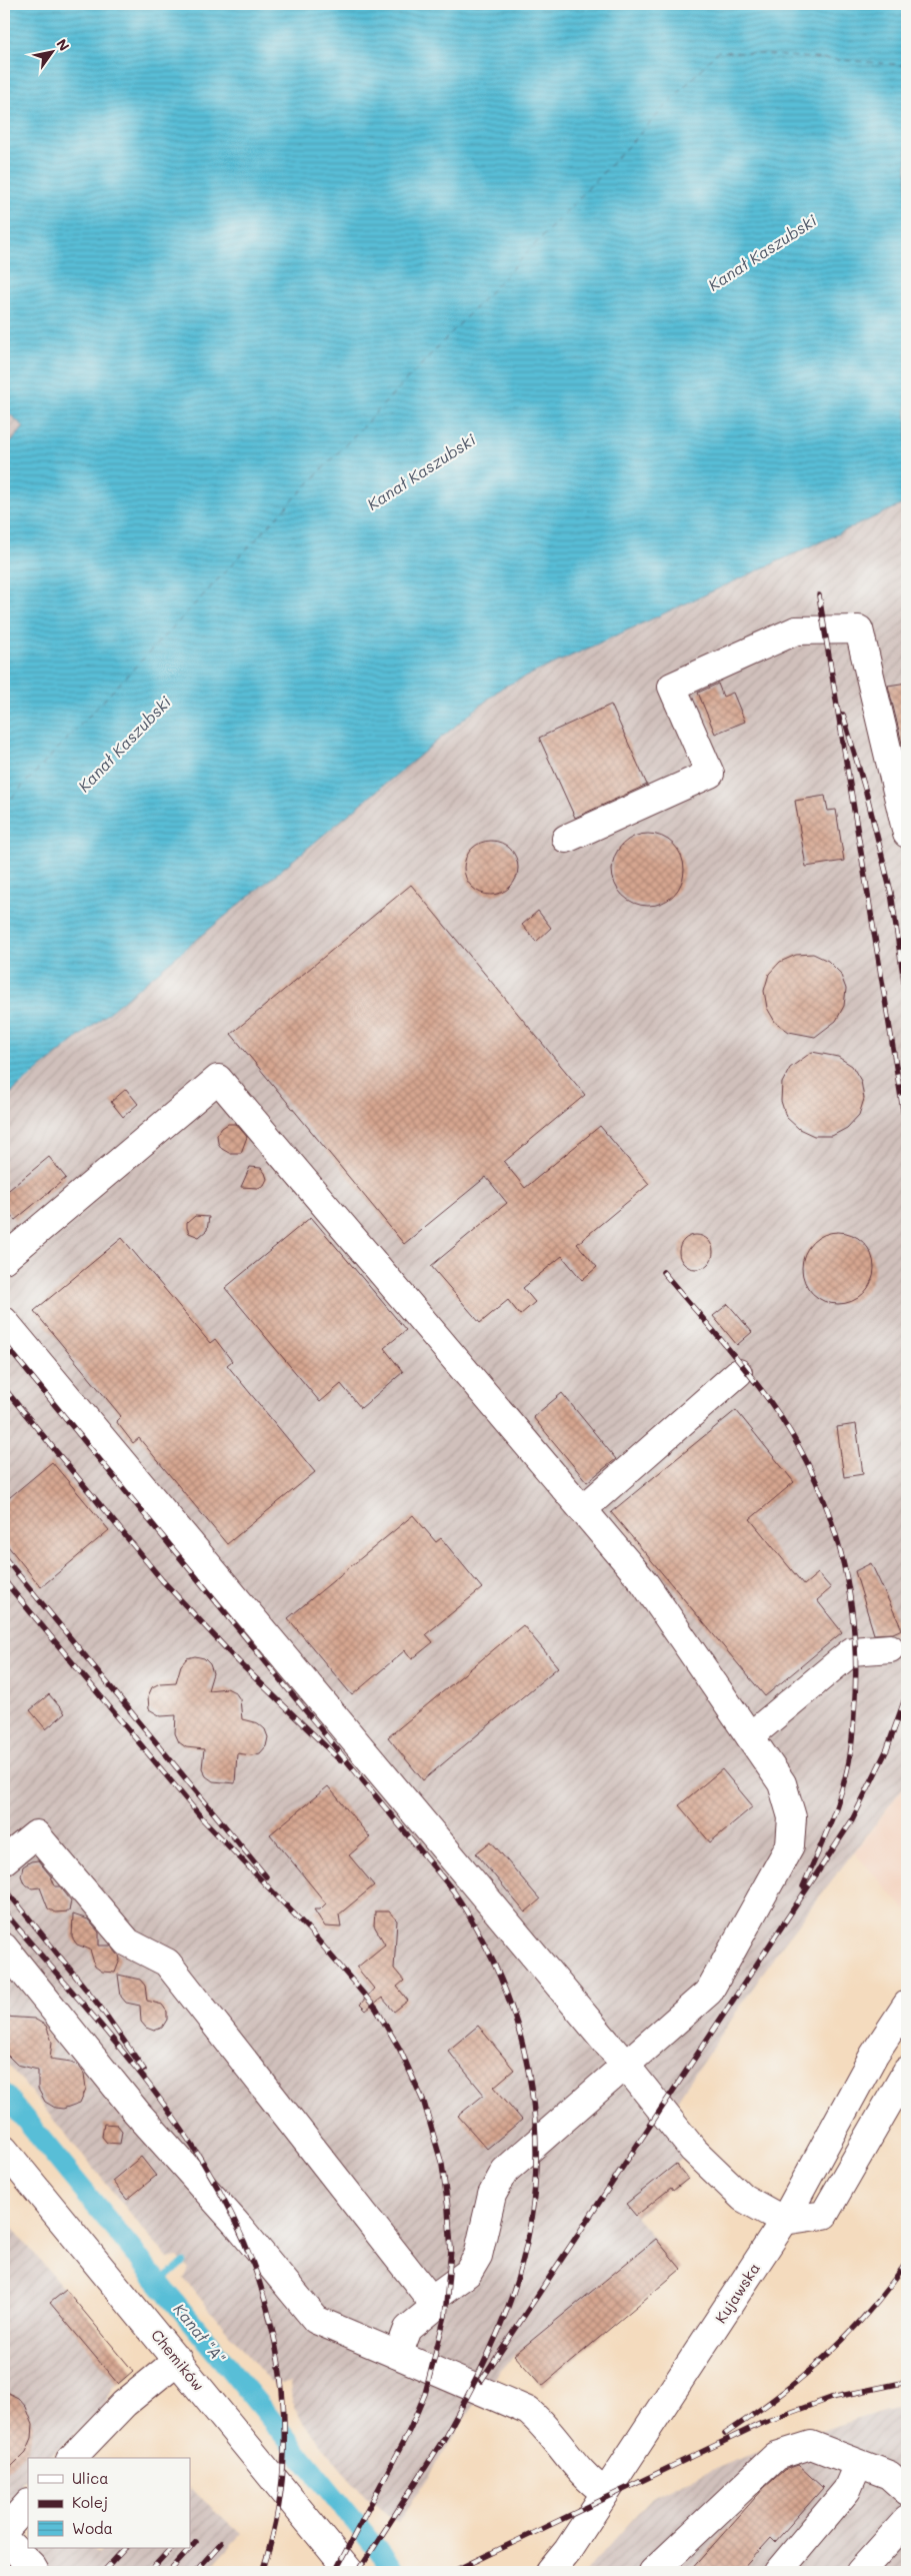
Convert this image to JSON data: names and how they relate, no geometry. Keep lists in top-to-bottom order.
{
  "streets": {
    "street": ["Kujawska", "Chemików"]
  },
  "water": ["Kanał Kaszubski", "Kanał \"A\""],
  "legend": ["Ulica", "Kolej", "Woda"],
  "north": "top right"
}
